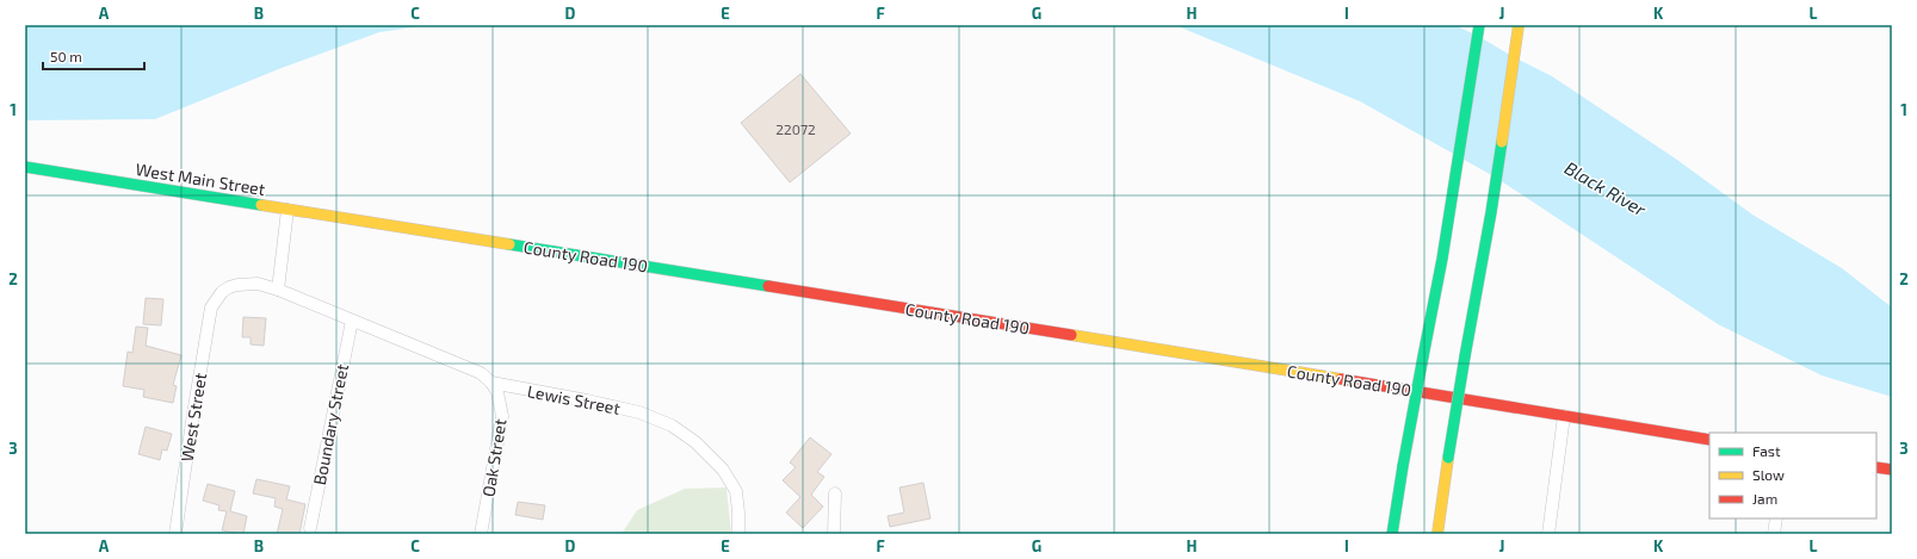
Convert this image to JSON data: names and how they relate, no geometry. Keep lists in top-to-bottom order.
{
  "streets": {
    "main road": ["West Main Street", "County Road 190"],
    "street": [
      "Lewis Street",
      "West Street",
      "Boundary Street",
      "Oak Street"
    ]
  },
  "crossings": [
    ["West Main Street", "County Road 190"],
    ["Lewis Street", "West Street"],
    ["Lewis Street", "Boundary Street"],
    ["Lewis Street", "Oak Street"]
  ],
  "water": ["Black River"],
  "house_numbers": ["22072"],
  "legend": ["Fast", "Slow", "Jam"],
  "scale_bar": "50 m",
  "grid": {
    "columns": [
      "A",
      "B",
      "C",
      "D",
      "E",
      "F",
      "G",
      "H",
      "I",
      "J",
      "K",
      "L"
    ],
    "rows": ["1", "2", "3"]
  }
}
